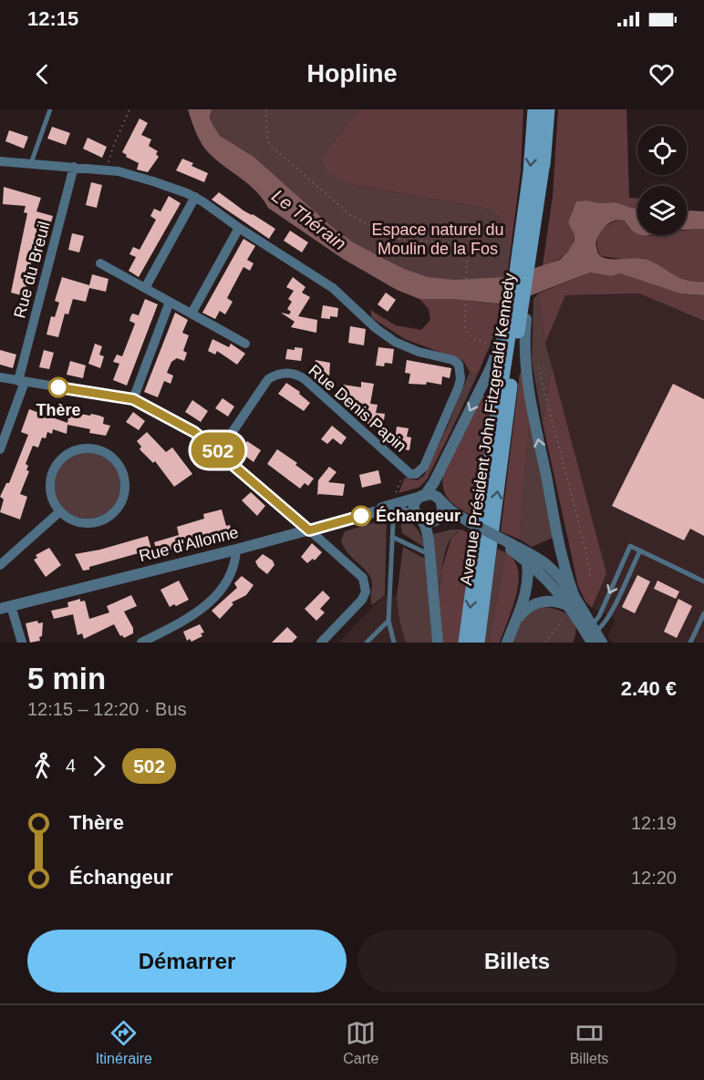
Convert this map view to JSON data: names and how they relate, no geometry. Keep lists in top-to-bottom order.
{
  "streets": {
    "main road": ["Avenue Président John Fitzgerald Kennedy"],
    "street": ["Rue du Breuil", "Rue Denis Papin", "Rue d'Allonne"]
  },
  "water": ["Le Thérain"],
  "parks": ["Espace naturel du Moulin de la Fos"],
  "places": ["Thère", "Échangeur"],
  "lines": ["bus line 502"],
  "page": {
    "status": "12:15",
    "header": "Hopline",
    "on_map": "502",
    "heading": ["5 min", "12:15 – 12:20 · Bus", "2.40 €"],
    "legs": ["4", "502"],
    "list": [
      {
        "name": "Thère",
        "value": "12:19"
      },
      {
        "name": "Échangeur",
        "value": "12:20"
      }
    ],
    "buttons": ["Démarrer", "Billets"],
    "tabs": ["Itinéraire", "Carte", "Billets"]
  }
}
